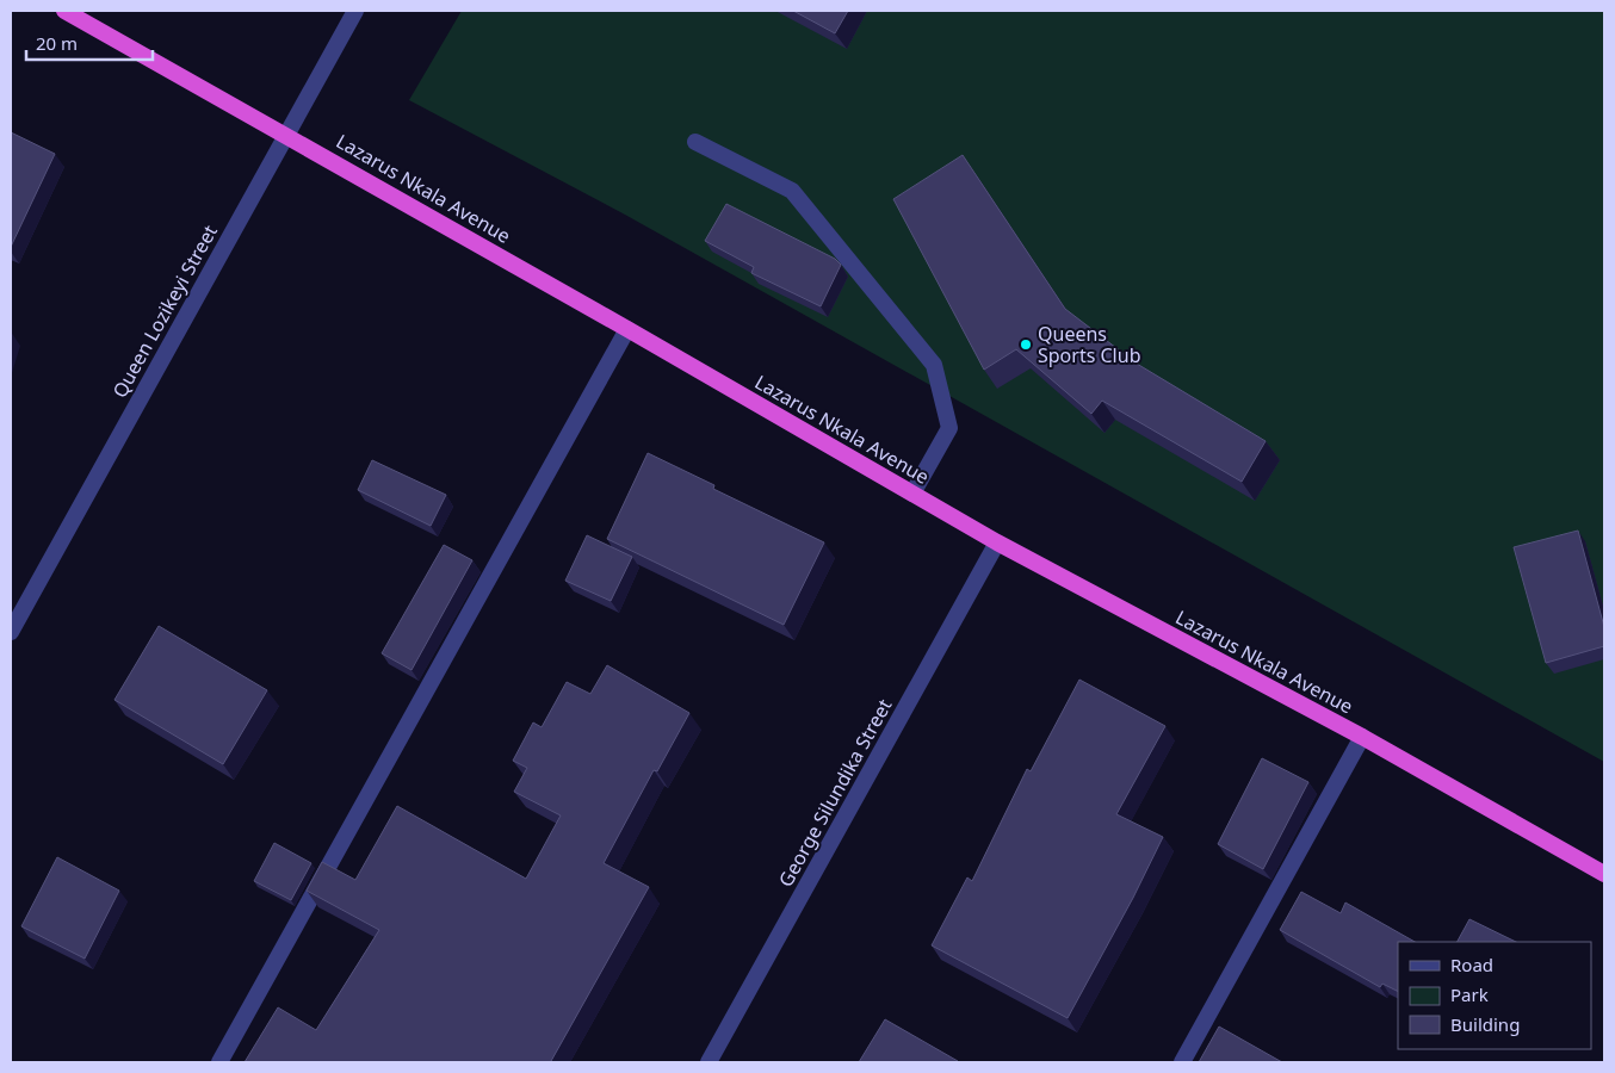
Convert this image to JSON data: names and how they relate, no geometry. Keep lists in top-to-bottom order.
{
  "streets": {
    "highway": ["Lazarus Nkala Avenue"],
    "street": ["Queen Lozikeyi Street", "George Silundika Street"]
  },
  "crossings": [
    ["Lazarus Nkala Avenue", "Queen Lozikeyi Street"],
    ["Lazarus Nkala Avenue", "George Silundika Street"]
  ],
  "places": ["Queens Sports Club"],
  "legend": ["Road", "Park", "Building"],
  "scale_bar": "20 m"
}
